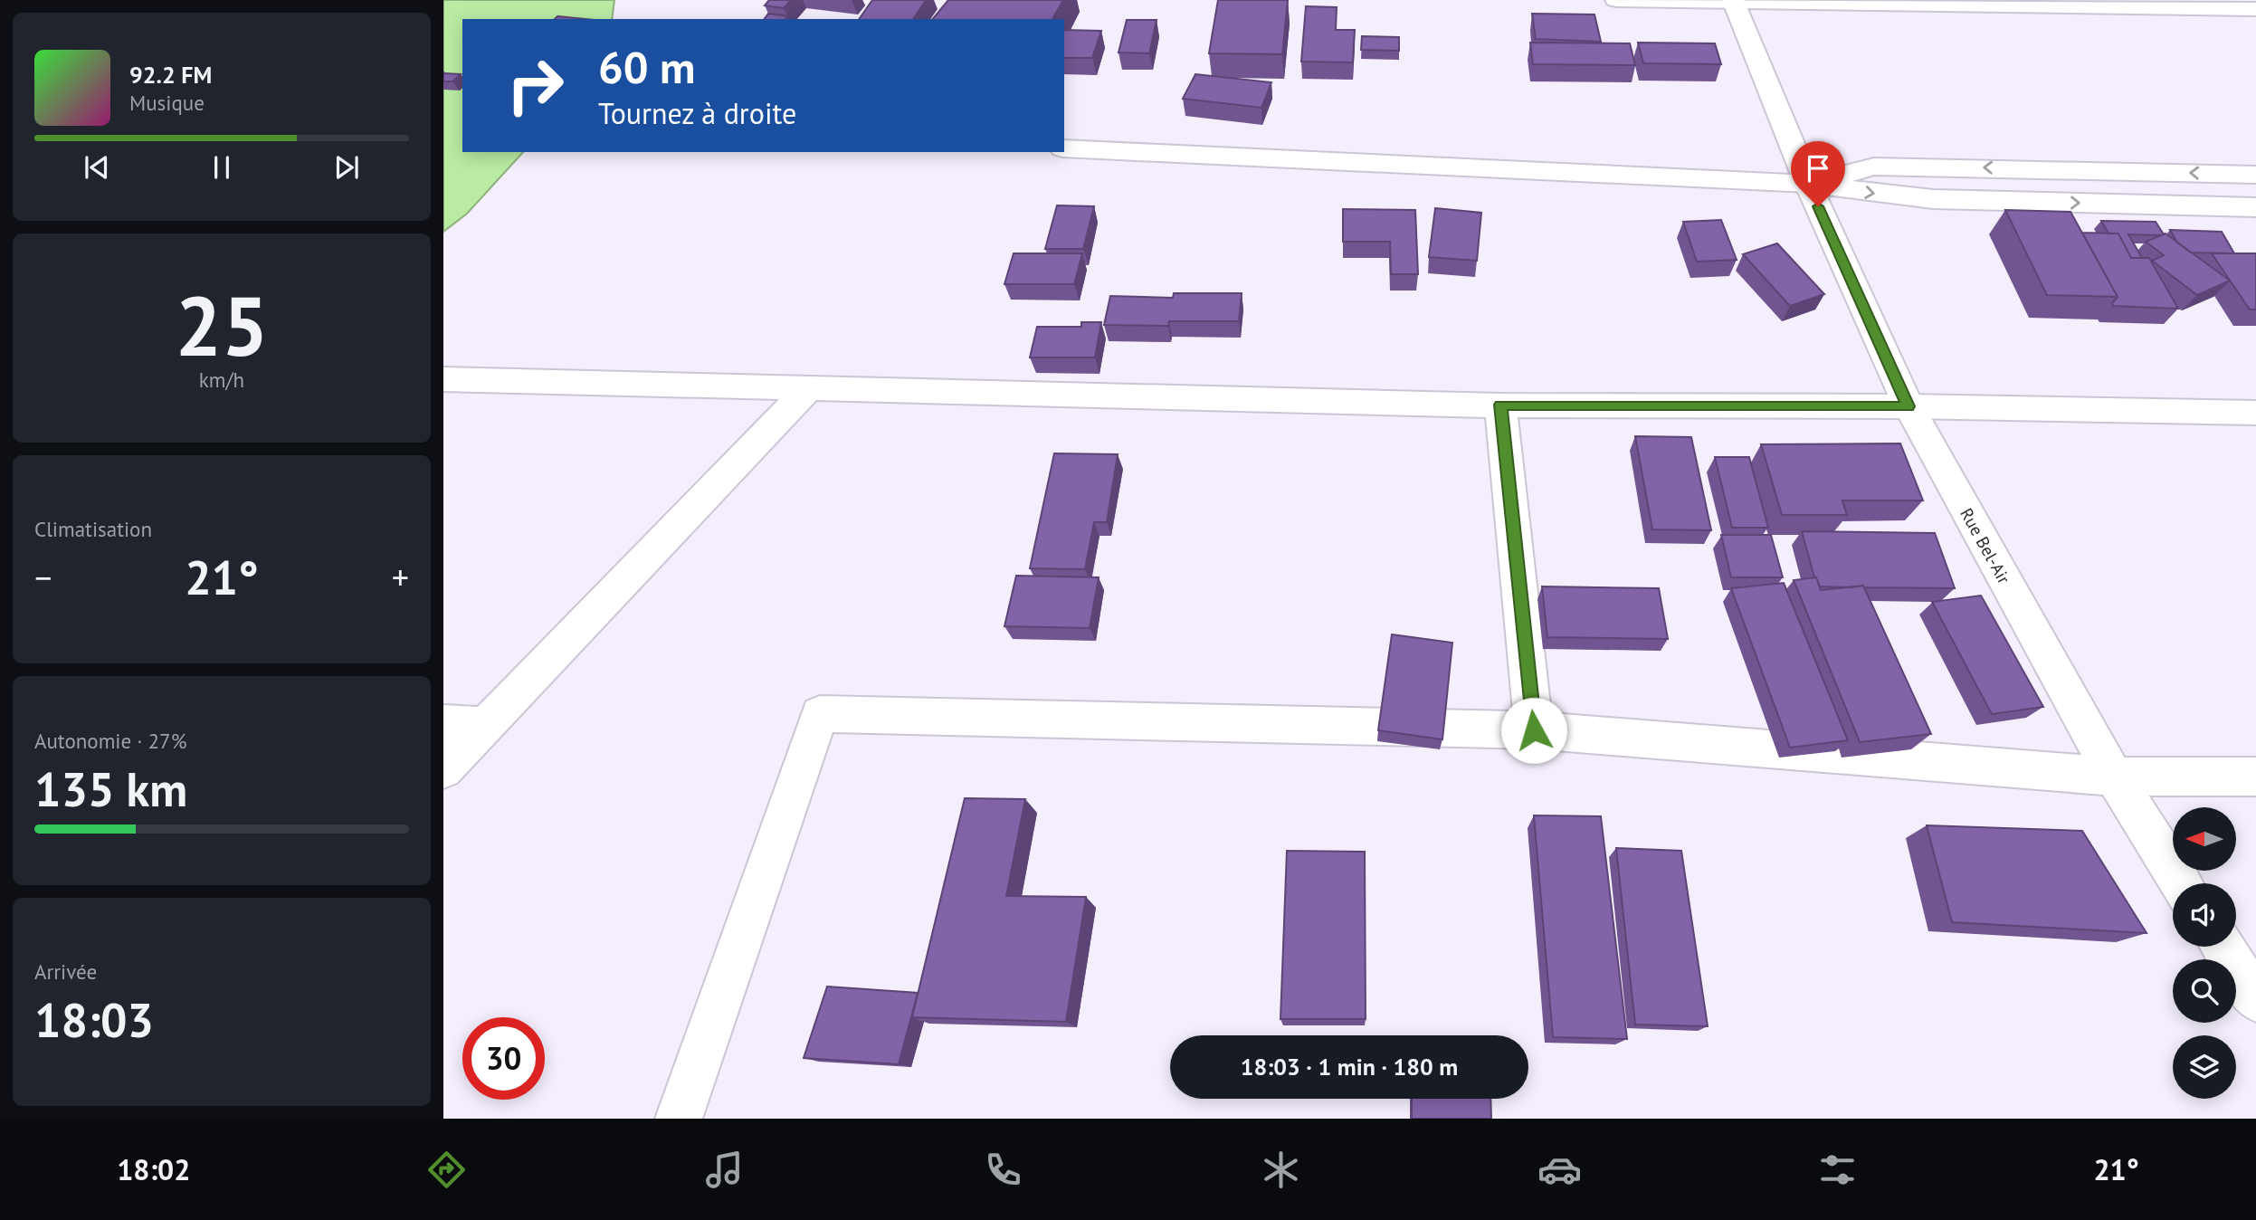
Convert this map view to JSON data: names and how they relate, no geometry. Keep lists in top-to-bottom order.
{
  "streets": {
    "street": ["Rue Bel-Air"]
  },
  "north": "left",
  "page": {
    "turn": ["60 m", "Tournez à droite"],
    "song": ["92.2 FM", "Musique"],
    "tile": [
      ["25", "km/h"],
      "Climatisation",
      ["Autonomie · 27%", "135 km"],
      ["Arrivée", "18:03"]
    ],
    "heat": ["−", "21°", "+"],
    "limit": "30",
    "trip": "18:03 · 1 min · 180 m",
    "tabs": ["18:02", "21°"]
  }
}
